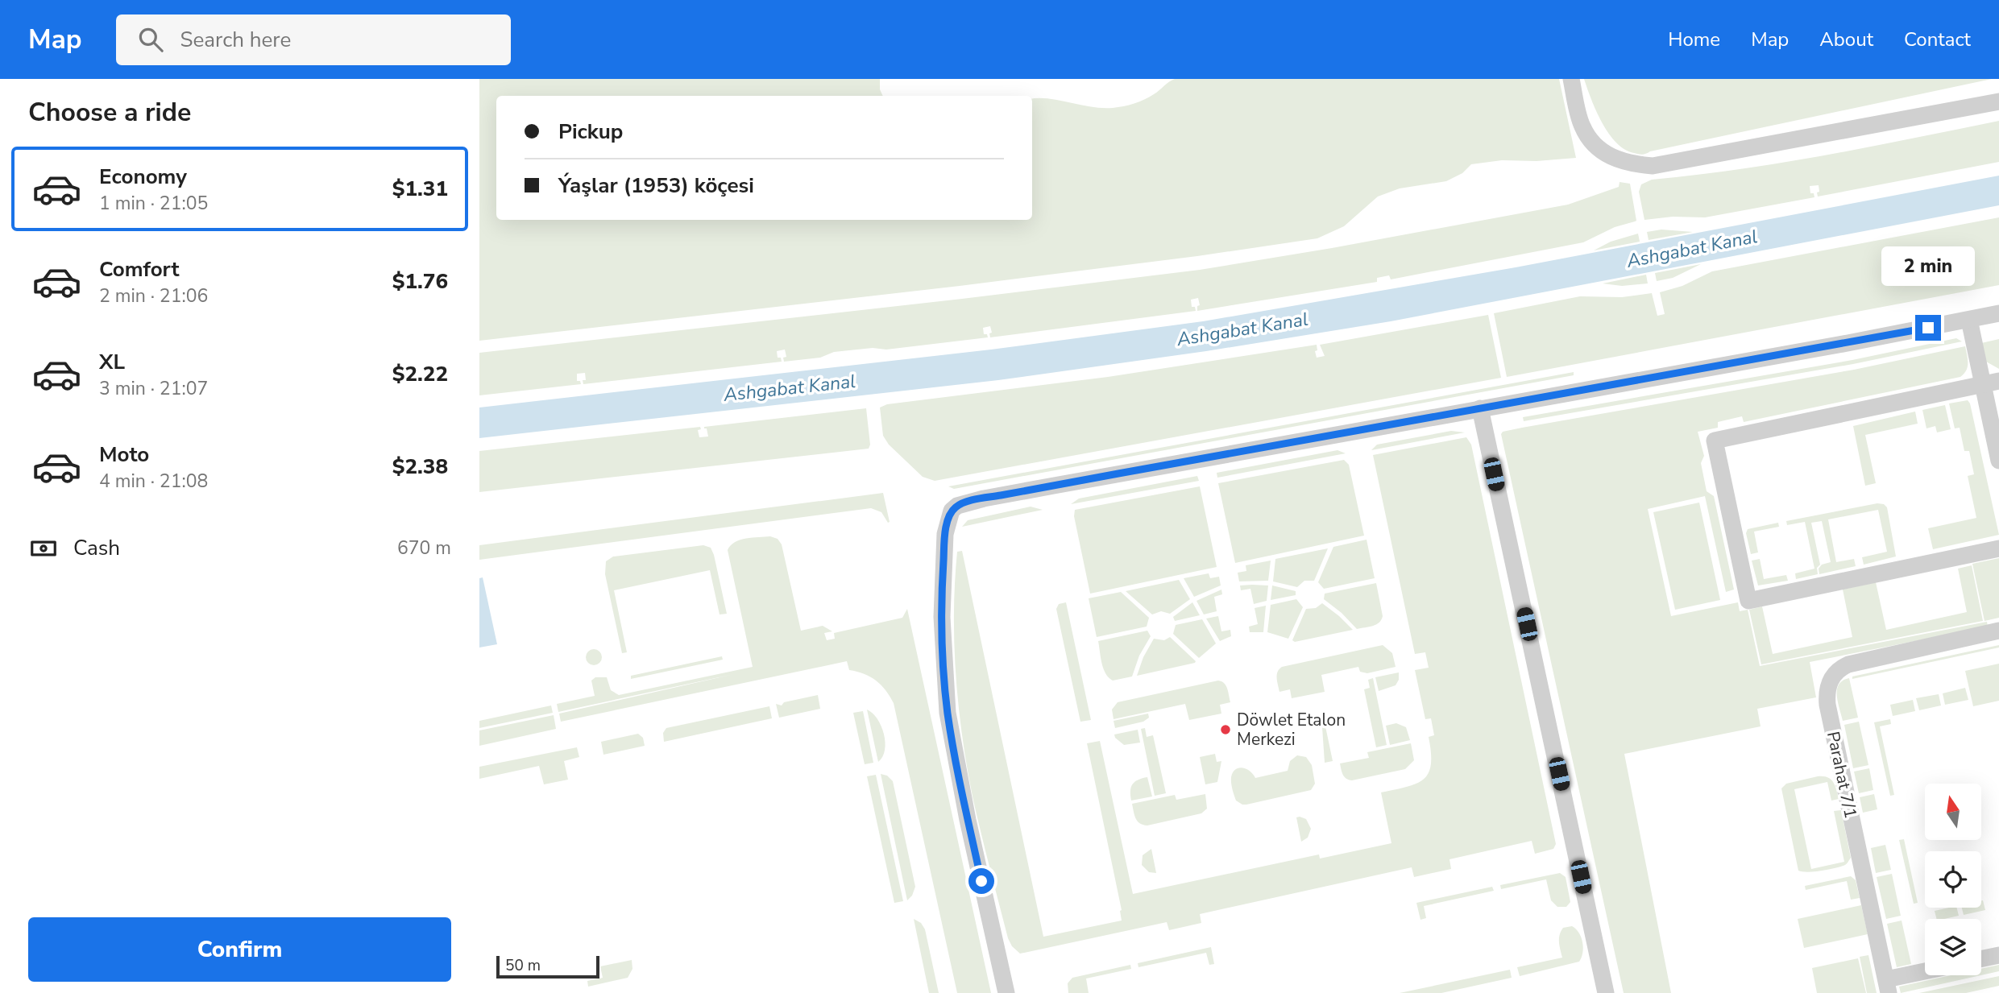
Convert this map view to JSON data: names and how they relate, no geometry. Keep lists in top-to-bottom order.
{
  "streets": {
    "street": ["Parahat 7/1"]
  },
  "water": ["Ashgabat Kanal"],
  "places": ["Döwlet Etalon Merkezi"],
  "scale_bar": "50 m",
  "north": "top",
  "page": {
    "header": "Map",
    "search": "Search here",
    "nav": [
      "Home",
      "Map",
      "About",
      "Contact"
    ],
    "heading": "Choose a ride",
    "banner": ["Pickup", "Ýaşlar (1953) köçesi"],
    "list": [
      {
        "name": "Economy",
        "note": "1 min · 21:05",
        "value": "$1.31"
      },
      {
        "name": "Comfort",
        "note": "2 min · 21:06",
        "value": "$1.76"
      },
      {
        "name": "XL",
        "note": "3 min · 21:07",
        "value": "$2.22"
      },
      {
        "name": "Moto",
        "note": "4 min · 21:08",
        "value": "$2.38"
      }
    ],
    "bubble": "2 min",
    "pay": ["Cash", "670 m"],
    "buttons": "Confirm",
    "scale": "50 m"
  }
}
